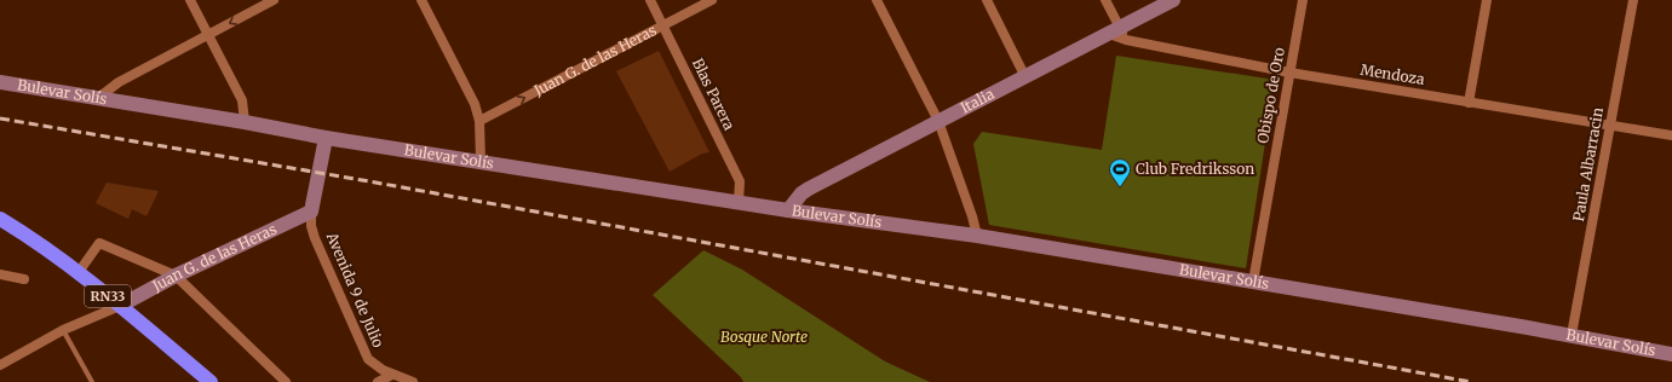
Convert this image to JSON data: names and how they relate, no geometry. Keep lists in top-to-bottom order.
{
  "streets": {
    "highway": ["RN33"],
    "street": [
      "Juan G. de las Heras",
      "Mendoza",
      "Bulevar Solís",
      "Blas Parera",
      "Obispo de Oro",
      "Italia",
      "Paula Albarracin",
      "Avenida 9 de Julio"
    ]
  },
  "crossings": [
    ["Juan G. de las Heras", "Blas Parera"],
    ["Juan G. de las Heras", "Avenida 9 de Julio"],
    ["Juan G. de las Heras", "RN33"],
    ["Mendoza", "Obispo de Oro"],
    ["Mendoza", "Italia"],
    ["Mendoza", "Paula Albarracin"],
    ["Bulevar Solís", "Blas Parera"],
    ["Bulevar Solís", "Obispo de Oro"],
    ["Bulevar Solís", "Italia"],
    ["Bulevar Solís", "Paula Albarracin"]
  ],
  "parks": ["Bosque Norte"],
  "places": {
    "sports": ["Club Fredriksson"]
  }
}
